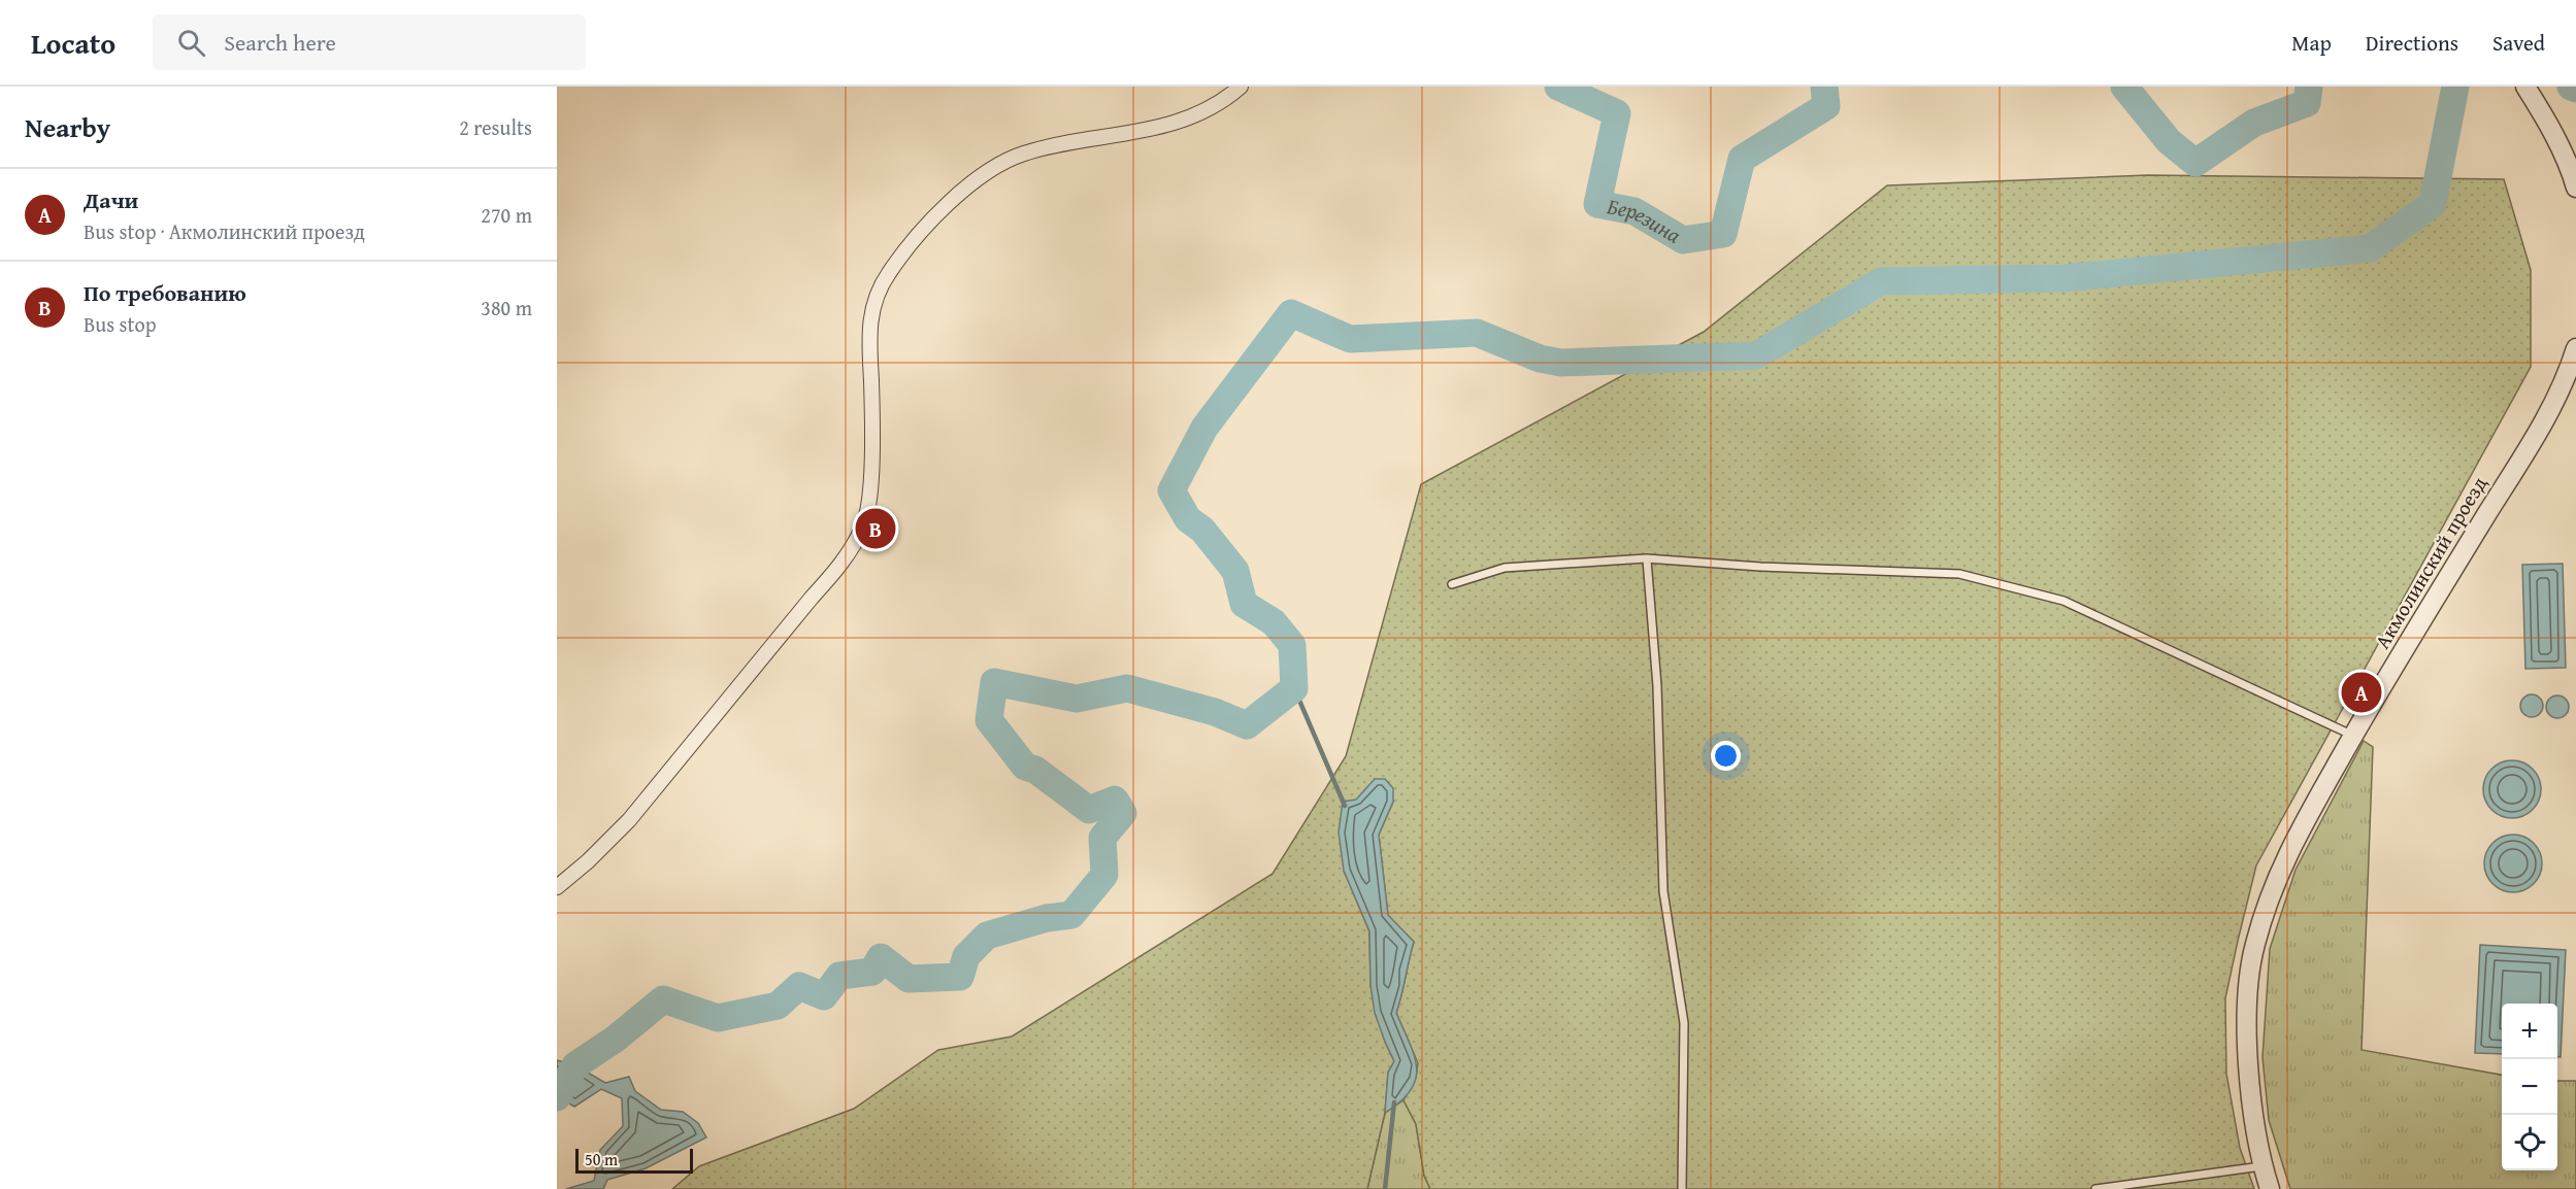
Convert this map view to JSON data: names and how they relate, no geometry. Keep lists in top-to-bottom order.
{
  "streets": {
    "street": ["Акмолинский проезд"]
  },
  "water": ["Березина"],
  "scale_bar": "50 m",
  "page": {
    "header": "Locato",
    "search": "Search here",
    "nav": ["Map", "Directions", "Saved"],
    "heading": ["Nearby", "2 results"],
    "list": [
      {
        "mark": "A",
        "name": "Дачи",
        "note": "Bus stop · Акмолинский проезд",
        "value": "270 m"
      },
      {
        "mark": "B",
        "name": "По требованию",
        "note": "Bus stop",
        "value": "380 m"
      }
    ],
    "pins": ["B", "A"],
    "map_buttons": ["+", "−"],
    "scale": "50 m"
  }
}
